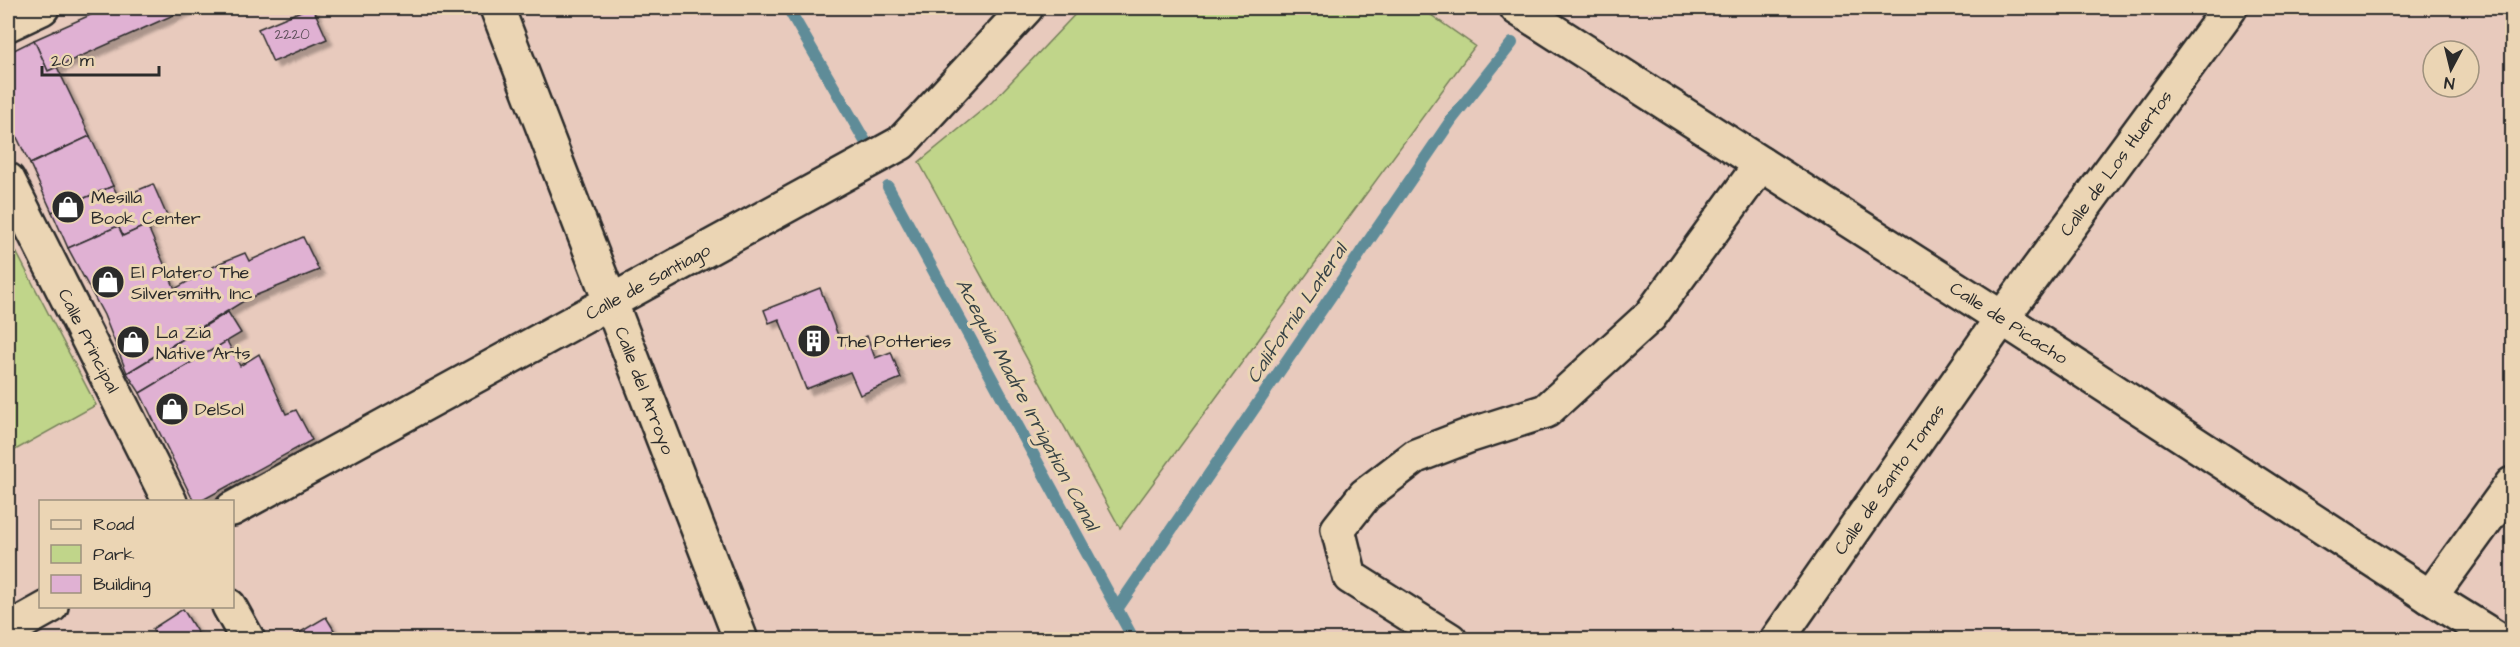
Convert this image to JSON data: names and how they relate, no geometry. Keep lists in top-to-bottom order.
{
  "streets": {
    "street": [
      "Calle de Los Huertos",
      "Calle de Santiago",
      "Calle de Picacho",
      "Calle Principal",
      "Calle del Arroyo",
      "Calle de Santo Tomas"
    ]
  },
  "crossings": [
    ["Calle de Los Huertos", "Calle de Picacho"],
    ["Calle de Los Huertos", "Calle de Santo Tomas"],
    ["Calle de Santiago", "Calle del Arroyo"],
    ["Calle de Picacho", "Calle de Santo Tomas"]
  ],
  "water": ["California Lateral", "Acequia Madre Irrigation Canal"],
  "places": {
    "shop": [
      "Mesilla Book Center",
      "El Platero The Silversmith, Inc",
      "La Zia Native Arts",
      "DelSol"
    ],
    "building": ["The Potteries"]
  },
  "house_numbers": ["2220"],
  "legend": ["Road", "Park", "Building"],
  "scale_bar": "20 m",
  "north": "bottom"
}
